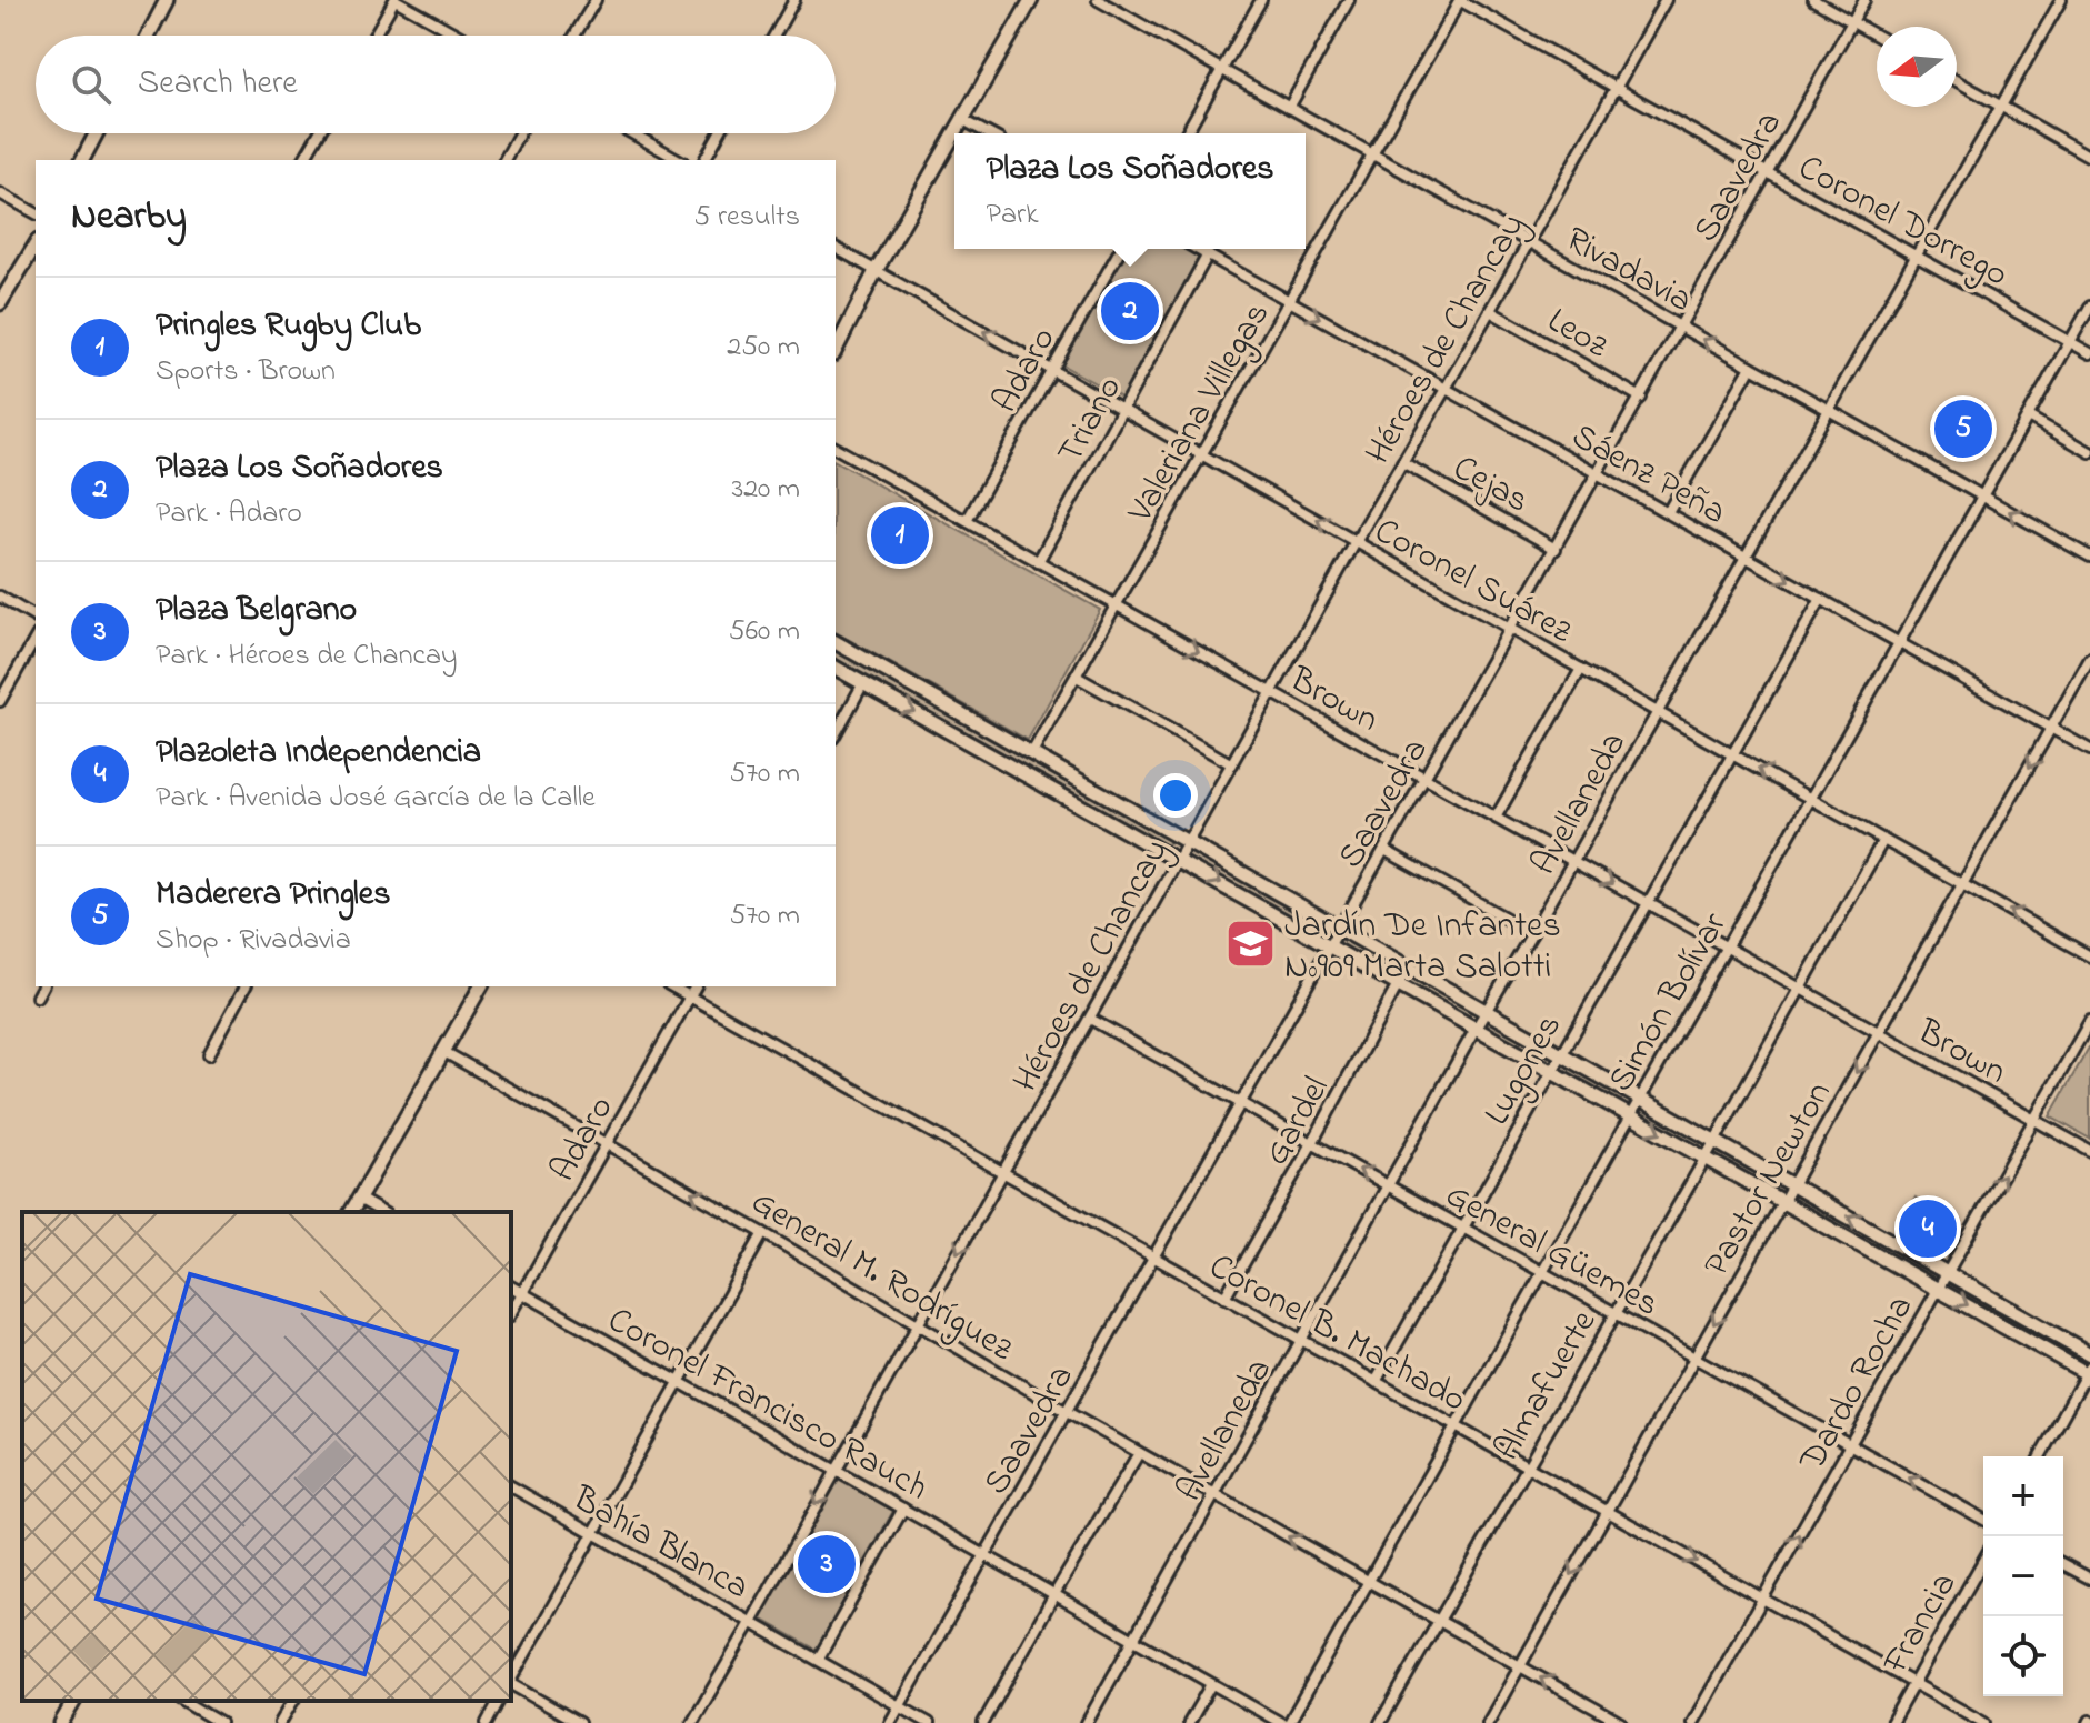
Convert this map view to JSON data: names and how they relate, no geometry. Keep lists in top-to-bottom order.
{
  "streets": {
    "street": [
      "Saavedra",
      "Coronel Dorrego",
      "Rivadavia",
      "Leoz",
      "Héroes de Chancay",
      "Adaro",
      "Valeriana Villegas",
      "Triano",
      "Sáenz Peña",
      "Cejas",
      "Coronel Suárez",
      "Brown",
      "Avellaneda",
      "Simón Bolívar",
      "Lugones",
      "Gardel",
      "Pastor Newton",
      "General Güemes",
      "General M. Rodríguez",
      "Coronel B. Machado",
      "Dardo Rocha",
      "Almafuerte",
      "Coronel Francisco Rauch",
      "Bahía Blanca",
      "Francia"
    ]
  },
  "crossings": [
    ["Saavedra", "Coronel Dorrego"],
    ["Saavedra", "Rivadavia"],
    ["Saavedra", "Leoz"],
    ["Saavedra", "Sáenz Peña"],
    ["Saavedra", "Cejas"],
    ["Saavedra", "Coronel Suárez"],
    ["Saavedra", "Brown"],
    ["Saavedra", "General Güemes"],
    ["Saavedra", "General M. Rodríguez"],
    ["Saavedra", "Coronel B. Machado"],
    ["Saavedra", "Coronel Francisco Rauch"],
    ["Saavedra", "Bahía Blanca"],
    ["Coronel Dorrego", "Héroes de Chancay"],
    ["Coronel Dorrego", "Valeriana Villegas"],
    ["Coronel Dorrego", "Avellaneda"],
    ["Coronel Dorrego", "Simón Bolívar"],
    ["Rivadavia", "Héroes de Chancay"],
    ["Rivadavia", "Valeriana Villegas"],
    ["Rivadavia", "Avellaneda"],
    ["Rivadavia", "Simón Bolívar"],
    ["Leoz", "Héroes de Chancay"],
    ["Héroes de Chancay", "Sáenz Peña"],
    ["Héroes de Chancay", "Cejas"],
    ["Héroes de Chancay", "Coronel Suárez"],
    ["Héroes de Chancay", "Brown"],
    ["Héroes de Chancay", "General Güemes"],
    ["Héroes de Chancay", "General M. Rodríguez"],
    ["Héroes de Chancay", "Coronel B. Machado"],
    ["Héroes de Chancay", "Coronel Francisco Rauch"],
    ["Héroes de Chancay", "Bahía Blanca"],
    ["Adaro", "Coronel Suárez"],
    ["Adaro", "Brown"],
    ["Adaro", "General M. Rodríguez"],
    ["Adaro", "Coronel B. Machado"],
    ["Adaro", "Coronel Francisco Rauch"],
    ["Valeriana Villegas", "Sáenz Peña"],
    ["Valeriana Villegas", "Coronel Suárez"],
    ["Valeriana Villegas", "Brown"],
    ["Triano", "Sáenz Peña"],
    ["Triano", "Coronel Suárez"],
    ["Triano", "Brown"],
    ["Sáenz Peña", "Avellaneda"],
    ["Sáenz Peña", "Simón Bolívar"],
    ["Sáenz Peña", "Lugones"],
    ["Sáenz Peña", "Pastor Newton"],
    ["Coronel Suárez", "Avellaneda"],
    ["Coronel Suárez", "Simón Bolívar"],
    ["Coronel Suárez", "Lugones"],
    ["Coronel Suárez", "Pastor Newton"],
    ["Coronel Suárez", "Almafuerte"],
    ["Brown", "Avellaneda"],
    ["Brown", "Simón Bolívar"],
    ["Brown", "Lugones"],
    ["Brown", "Pastor Newton"],
    ["Brown", "Dardo Rocha"],
    ["Brown", "Almafuerte"],
    ["Avellaneda", "General Güemes"],
    ["Avellaneda", "General M. Rodríguez"],
    ["Avellaneda", "Coronel B. Machado"],
    ["Avellaneda", "Coronel Francisco Rauch"],
    ["Simón Bolívar", "General Güemes"],
    ["Simón Bolívar", "General M. Rodríguez"],
    ["Simón Bolívar", "Coronel B. Machado"],
    ["Lugones", "General Güemes"],
    ["Lugones", "Coronel B. Machado"],
    ["Gardel", "General Güemes"],
    ["Gardel", "Coronel B. Machado"],
    ["Pastor Newton", "General Güemes"],
    ["Pastor Newton", "General M. Rodríguez"],
    ["Pastor Newton", "Coronel B. Machado"],
    ["General Güemes", "Dardo Rocha"],
    ["General Güemes", "Almafuerte"],
    ["General M. Rodríguez", "Almafuerte"],
    ["Coronel B. Machado", "Dardo Rocha"],
    ["Coronel B. Machado", "Almafuerte"],
    ["Coronel B. Machado", "Francia"]
  ],
  "one_way": ["Coronel Suárez", "Pastor Newton", "Dardo Rocha"],
  "places": {
    "school or university": ["Jardín De Infantes Nº909 Marta Salotti"]
  },
  "north": "left",
  "page": {
    "search": "Search here",
    "popup": ["Plaza Los Soñadores", "Park"],
    "heading": ["Nearby", "5 results"],
    "list": [
      {
        "mark": "1",
        "name": "Pringles Rugby Club",
        "note": "Sports · Brown",
        "value": "250 m"
      },
      {
        "mark": "2",
        "name": "Plaza Los Soñadores",
        "note": "Park · Adaro",
        "value": "320 m"
      },
      {
        "mark": "3",
        "name": "Plaza Belgrano",
        "note": "Park · Héroes de Chancay",
        "value": "560 m"
      },
      {
        "mark": "4",
        "name": "Plazoleta Independencia",
        "note": "Park · Avenida José García de la Calle",
        "value": "570 m"
      },
      {
        "mark": "5",
        "name": "Maderera Pringles",
        "note": "Shop · Rivadavia",
        "value": "570 m"
      }
    ],
    "pins": [
      "2",
      "5",
      "1",
      "4",
      "3"
    ],
    "map_buttons": ["+", "−"]
  }
}
